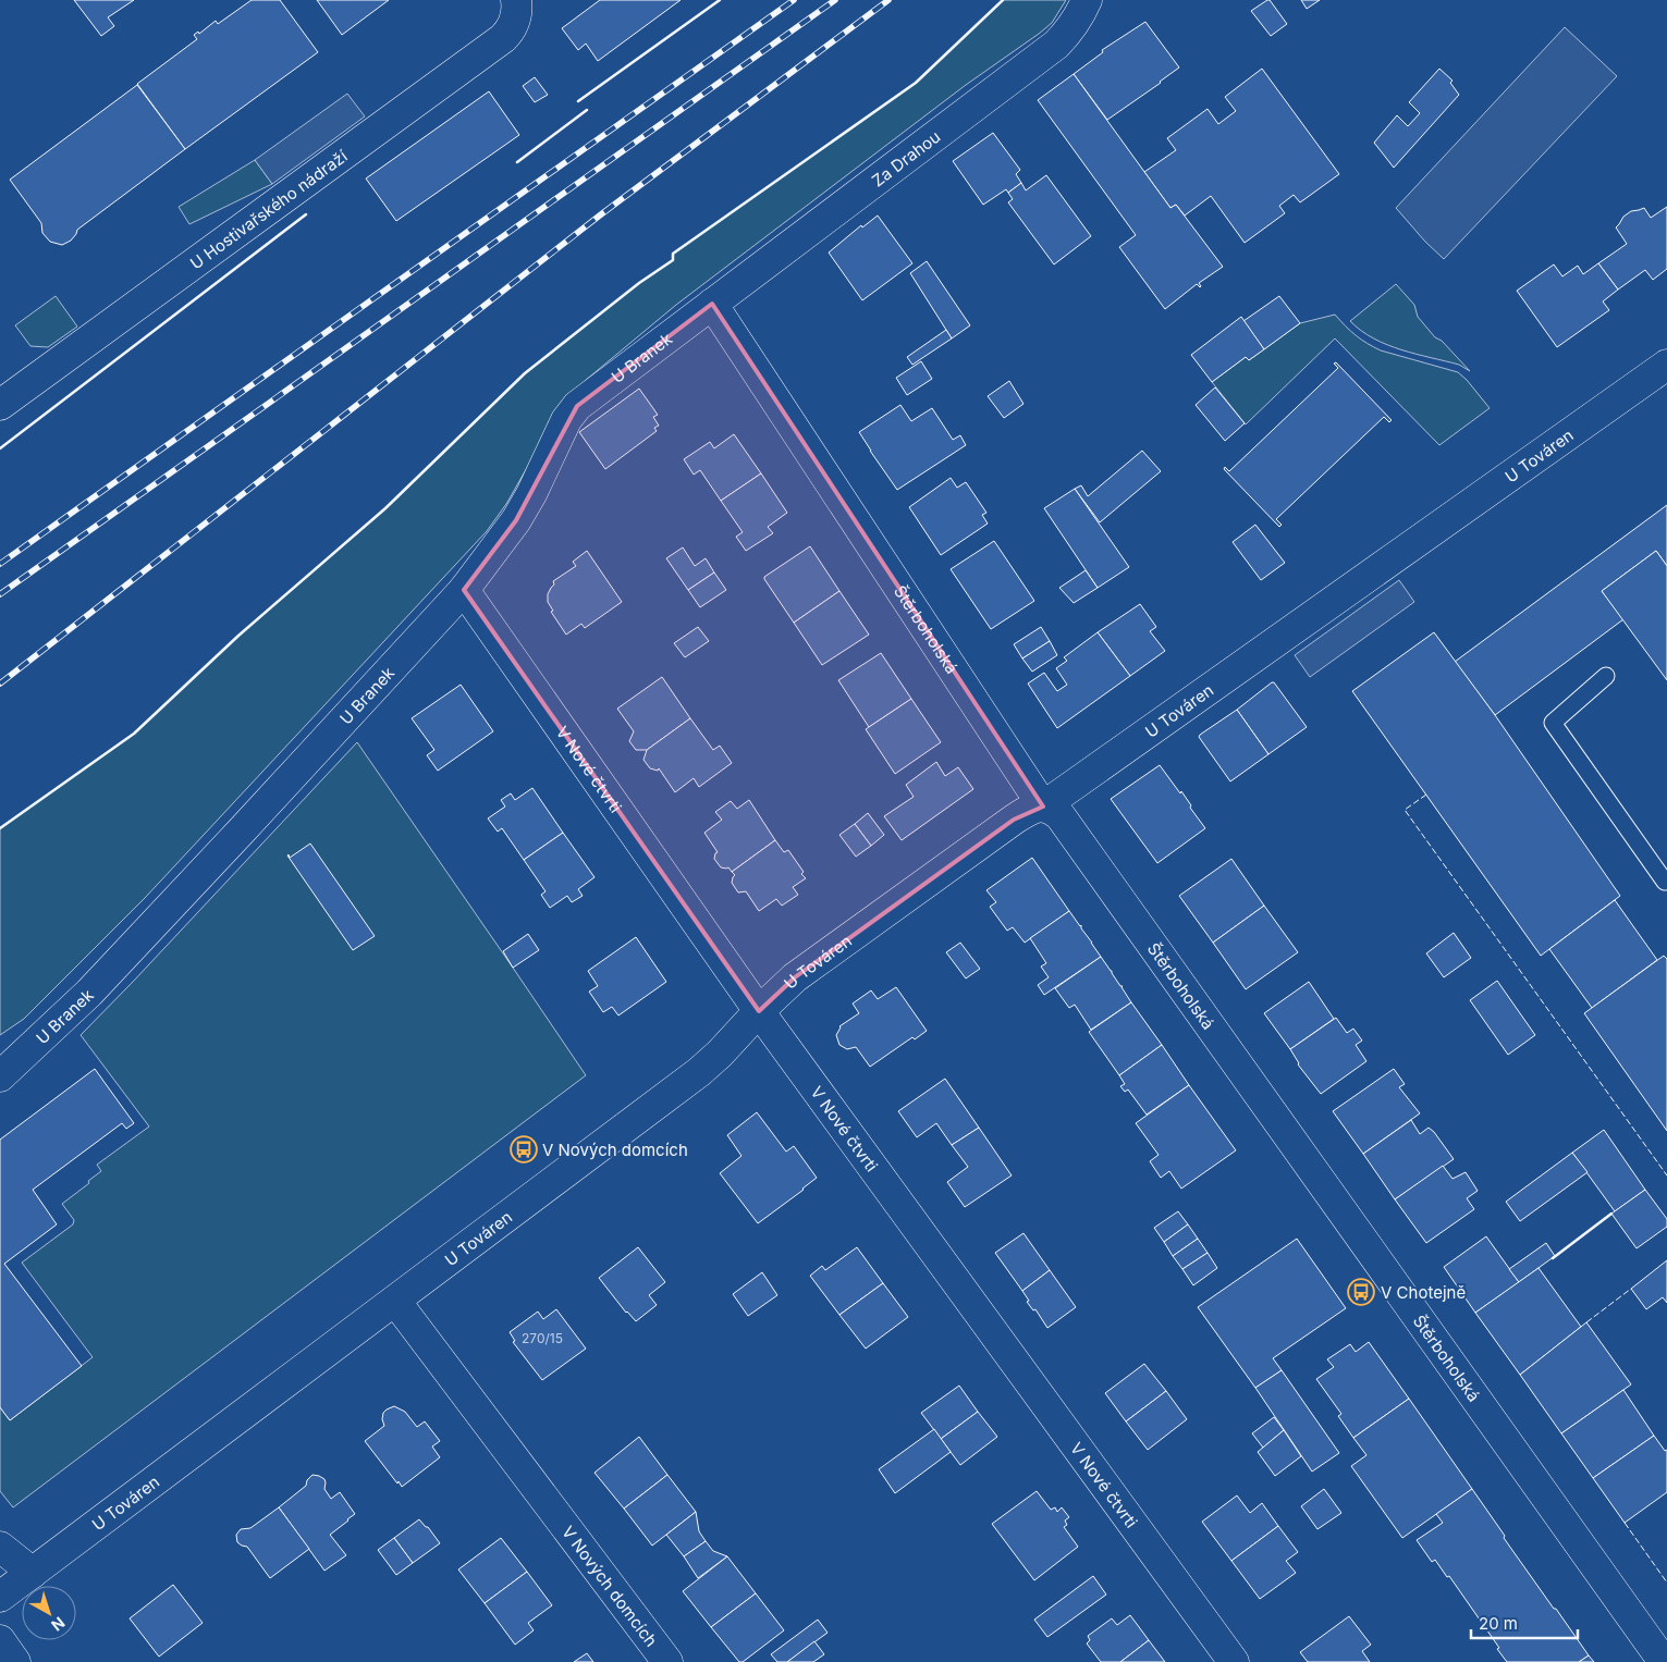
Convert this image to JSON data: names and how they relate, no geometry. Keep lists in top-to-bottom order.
{
  "streets": {
    "street": [
      "Za Drahou",
      "U Hostivařského nádraží",
      "U Branek",
      "U Továren",
      "Štěrboholská",
      "V Nové čtvrti",
      "V Nových domcích"
    ]
  },
  "crossings": [
    ["Za Drahou", "U Branek"],
    ["Za Drahou", "Štěrboholská"],
    ["U Branek", "Štěrboholská"],
    ["U Branek", "V Nové čtvrti"],
    ["U Továren", "Štěrboholská"],
    ["U Továren", "V Nové čtvrti"],
    ["U Továren", "V Nových domcích"]
  ],
  "places": {
    "bus stop": ["V Nových domcích", "V Chotejně"]
  },
  "house_numbers": ["270/15"],
  "scale_bar": "20 m",
  "north": "bottom right"
}
